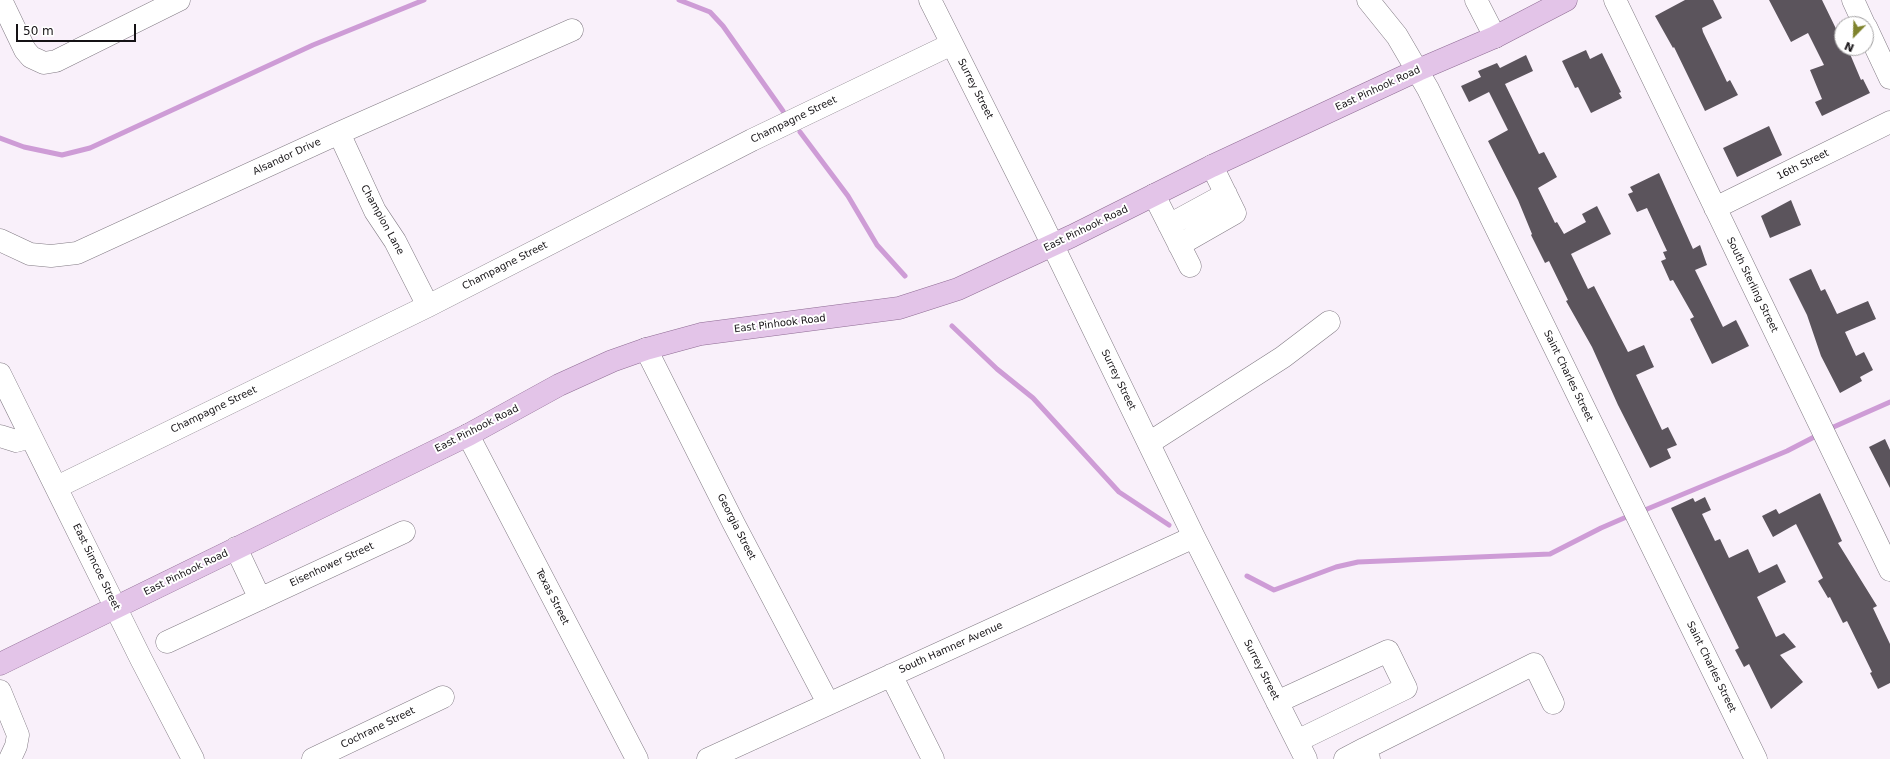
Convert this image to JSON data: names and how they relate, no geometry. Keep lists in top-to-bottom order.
{
  "streets": {
    "main road": ["East Pinhook Road"],
    "street": [
      "Surrey Street",
      "Champagne Street",
      "Alsandor Drive",
      "16th Street",
      "Champion Lane",
      "South Sterling Street",
      "Saint Charles Street",
      "Georgia Street",
      "Eisenhower Street",
      "East Simcoe Street",
      "Texas Street",
      "South Hamner Avenue",
      "Cochrane Street"
    ]
  },
  "crossings": [
    ["Surrey Street", "East Pinhook Road"],
    ["Surrey Street", "Champagne Street"],
    ["Surrey Street", "South Hamner Avenue"],
    ["East Pinhook Road", "Saint Charles Street"],
    ["East Pinhook Road", "Georgia Street"],
    ["East Pinhook Road", "East Simcoe Street"],
    ["East Pinhook Road", "Texas Street"],
    ["Champagne Street", "Champion Lane"],
    ["Champagne Street", "East Simcoe Street"],
    ["Alsandor Drive", "Champion Lane"],
    ["16th Street", "South Sterling Street"],
    ["Georgia Street", "South Hamner Avenue"]
  ],
  "scale_bar": "50 m",
  "north": "bottom left"
}
